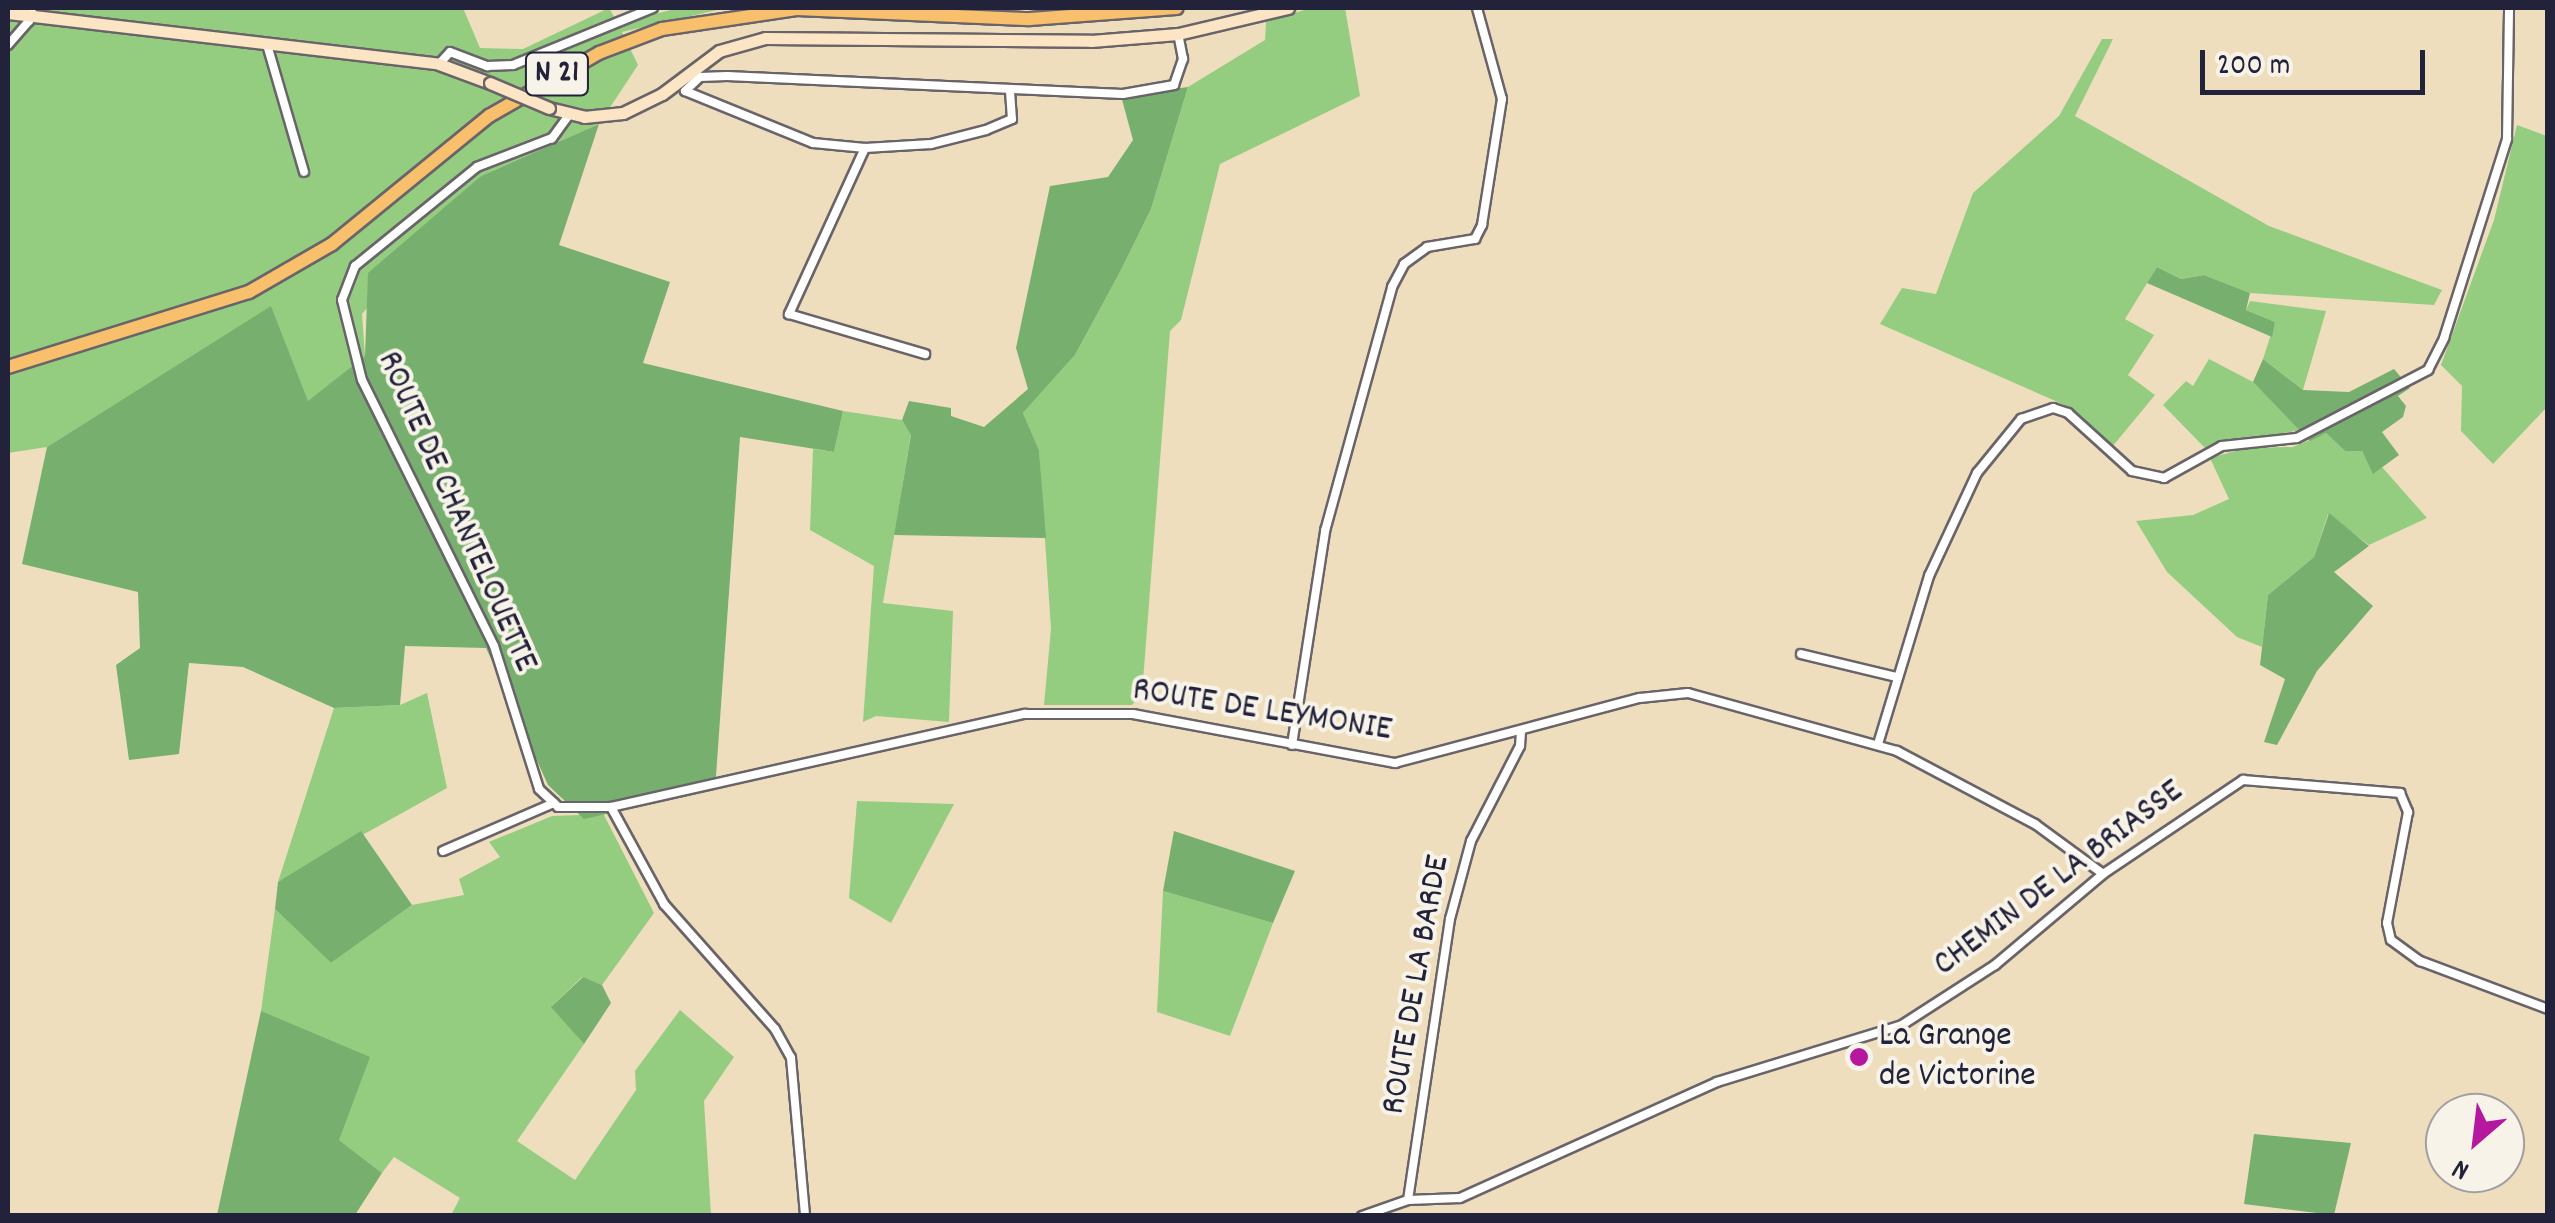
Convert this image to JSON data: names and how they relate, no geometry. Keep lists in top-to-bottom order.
{
  "streets": {
    "main road": ["N 21"],
    "street": [
      "ROUTE DE CHANTELOUETTE",
      "ROUTE DE LEYMONIE",
      "CHEMIN DE LA BRIASSE",
      "ROUTE DE LA BARDE"
    ]
  },
  "crossings": [
    ["ROUTE DE LEYMONIE", "CHEMIN DE LA BRIASSE"],
    ["ROUTE DE LEYMONIE", "ROUTE DE LA BARDE"],
    ["CHEMIN DE LA BRIASSE", "ROUTE DE LA BARDE"]
  ],
  "places": ["La Grange de Victorine"],
  "scale_bar": "200 m",
  "north": "bottom left"
}
